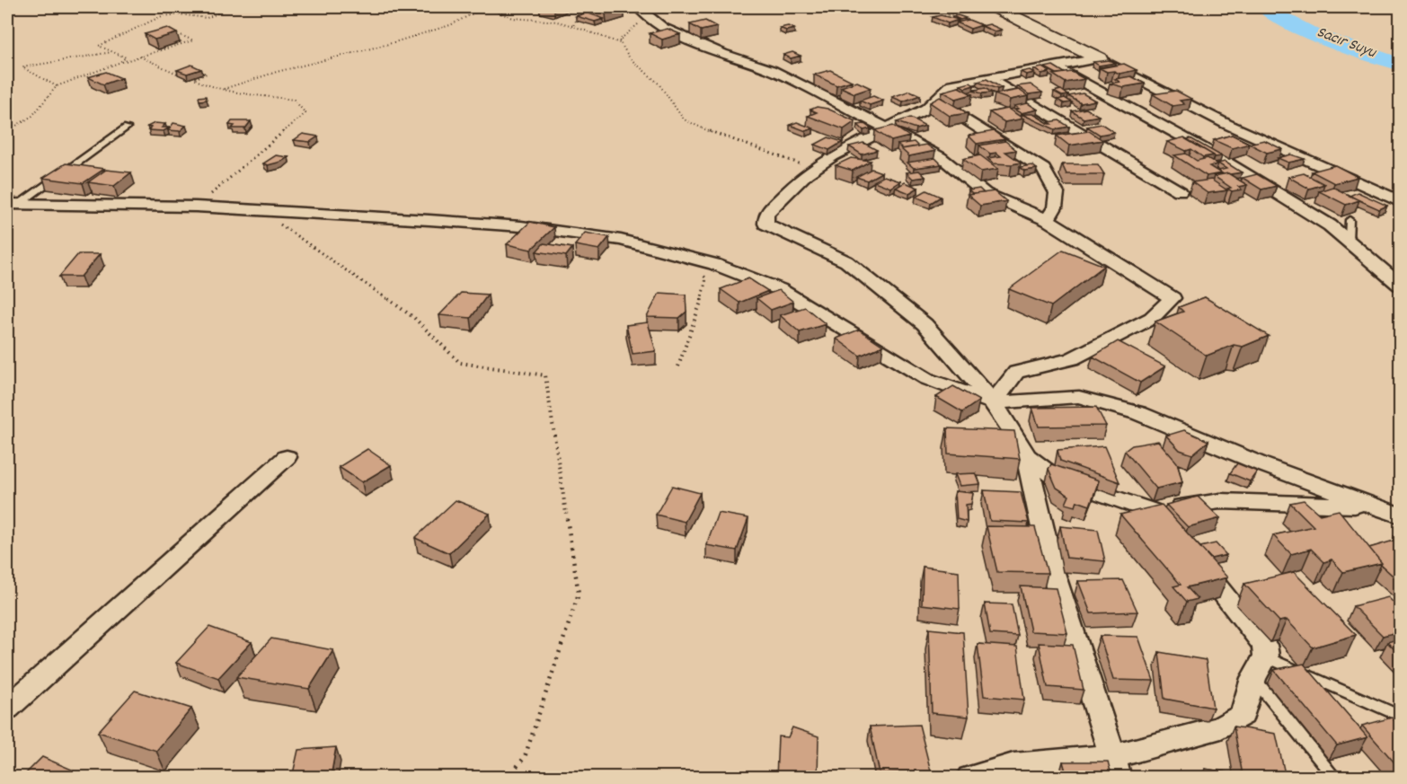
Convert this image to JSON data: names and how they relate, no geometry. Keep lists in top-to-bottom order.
{
  "water": ["Sacır Suyu"]
}
